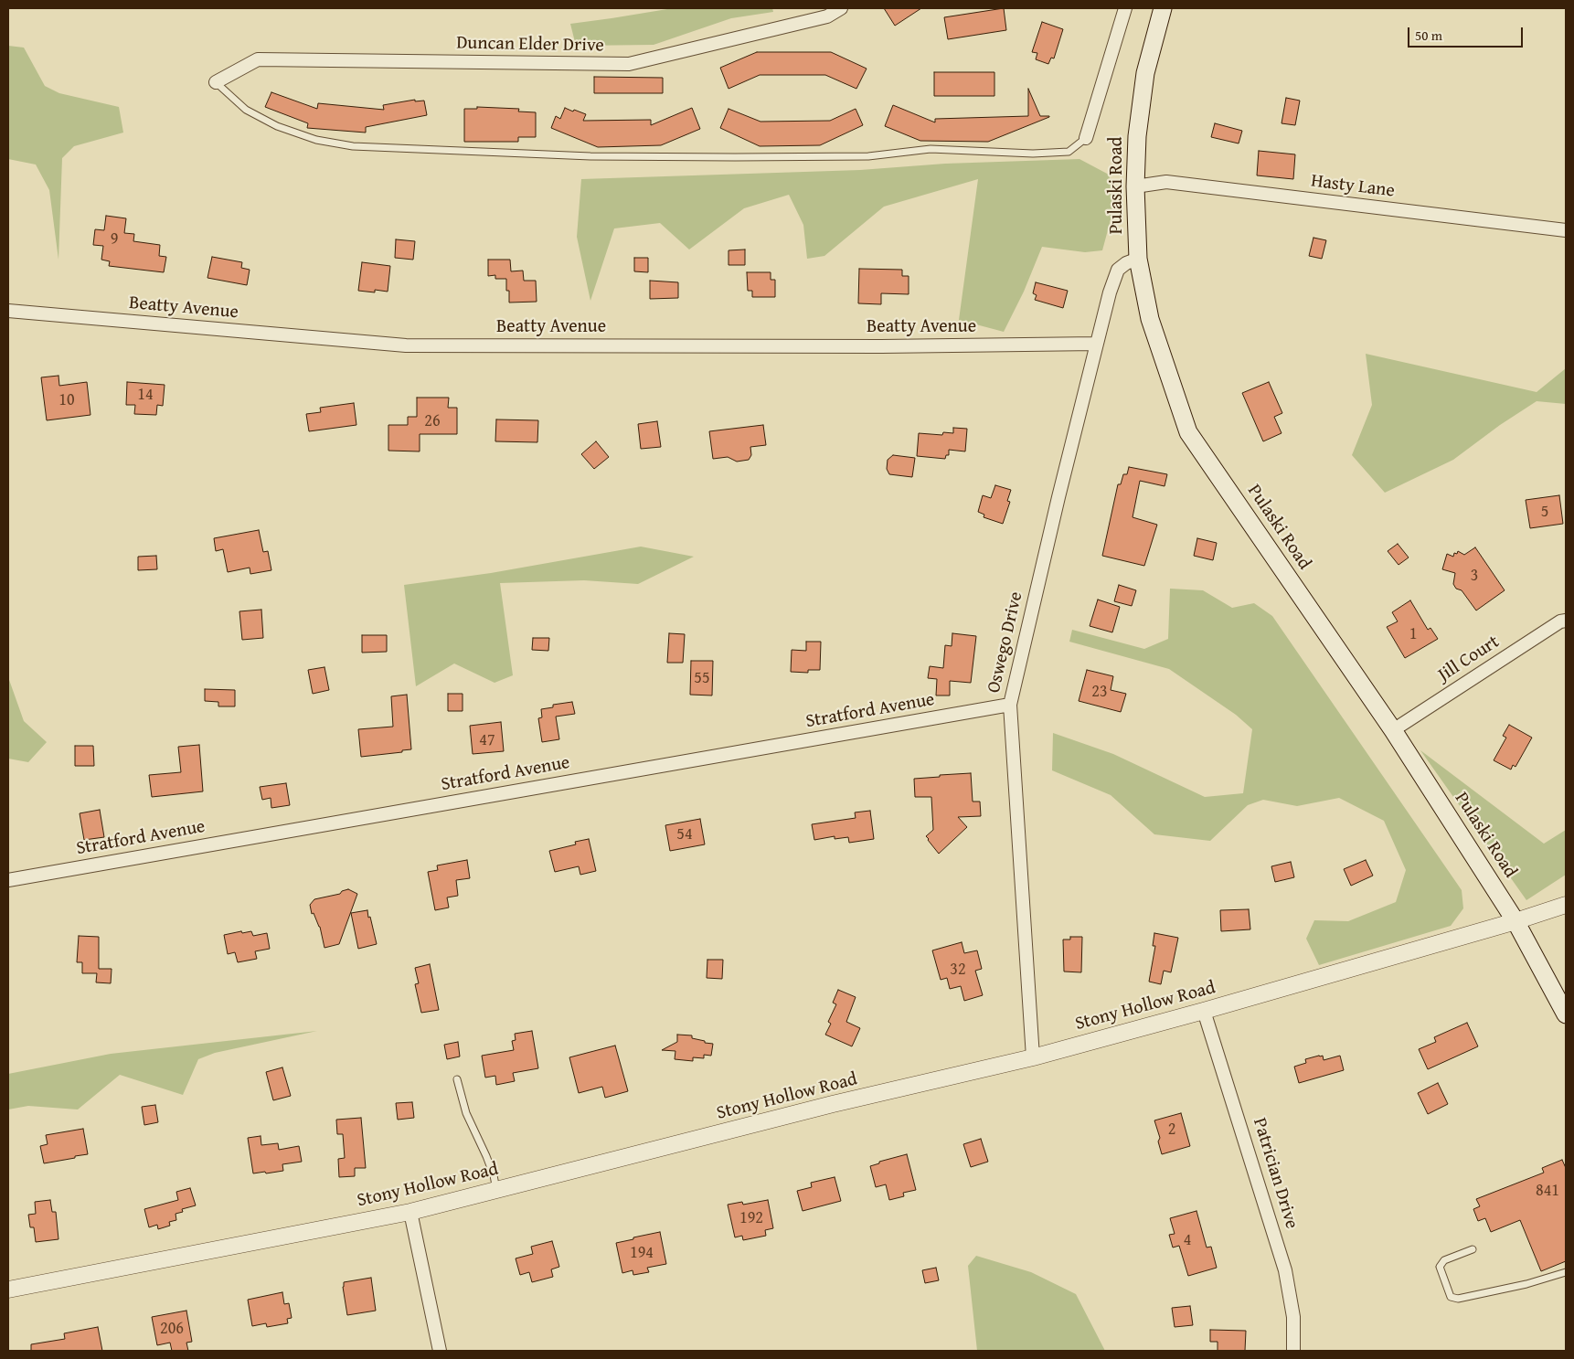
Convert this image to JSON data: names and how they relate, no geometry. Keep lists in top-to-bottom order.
{
  "streets": {
    "main road": ["Pulaski Road"],
    "street": [
      "Duncan Elder Drive",
      "Hasty Lane",
      "Beatty Avenue",
      "Oswego Drive",
      "Jill Court",
      "Stratford Avenue",
      "Stony Hollow Road",
      "Patrician Drive"
    ]
  },
  "crossings": [
    ["Pulaski Road", "Hasty Lane"],
    ["Pulaski Road", "Oswego Drive"],
    ["Pulaski Road", "Jill Court"],
    ["Pulaski Road", "Stony Hollow Road"],
    ["Beatty Avenue", "Oswego Drive"],
    ["Oswego Drive", "Stratford Avenue"],
    ["Oswego Drive", "Stony Hollow Road"],
    ["Stony Hollow Road", "Patrician Drive"]
  ],
  "house_numbers": [
    "9",
    "14",
    "10",
    "26",
    "5",
    "3",
    "1",
    "55",
    "23",
    "47",
    "54",
    "32",
    "2",
    "841",
    "192",
    "4",
    "194",
    "206"
  ],
  "scale_bar": "50 m"
}
